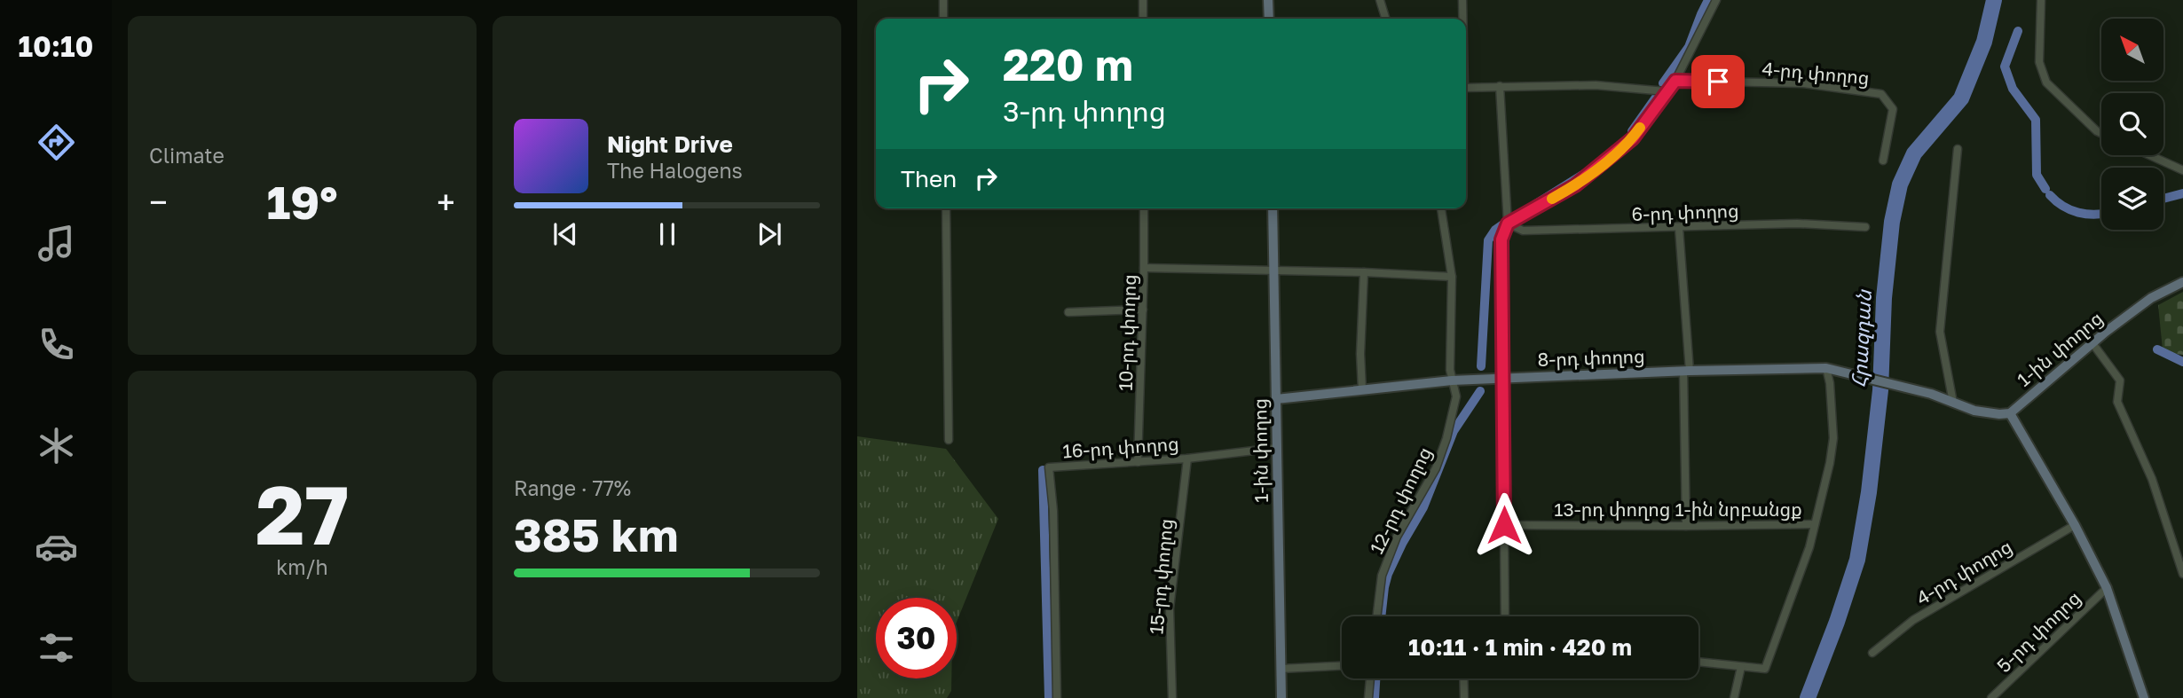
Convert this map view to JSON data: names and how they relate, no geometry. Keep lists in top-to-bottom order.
{
  "streets": {
    "main road": ["1-ին փողոց", "8-րդ փողոց"],
    "street": [
      "4-րդ փողոց",
      "6-րդ փողոց",
      "10-րդ փողոց",
      "16-րդ փողոց",
      "12-րդ փողոց",
      "13-րդ փողոց 1-ին նրբանցք",
      "15-րդ փողոց",
      "5-րդ փողոց"
    ]
  },
  "crossings": [
    ["10-րդ փողոց", "16-րդ փողոց"],
    ["1-ին փողոց", "8-րդ փողոց"],
    ["1-ին փողոց", "16-րդ փողոց"],
    ["8-րդ փողոց", "12-րդ փողոց"],
    ["16-րդ փողոց", "15-րդ փողոց"]
  ],
  "water": ["Հրազդան"],
  "north": "top left",
  "page": {
    "tabs": "10:10",
    "tile": [
      "Climate",
      ["27", "km/h"],
      ["Range · 77%", "385 km"]
    ],
    "turn": ["220 m", "3-րդ փողոց"],
    "song": ["Night Drive", "The Halogens"],
    "then": "Then",
    "heat": ["−", "19°", "+"],
    "limit": "30",
    "trip": "10:11 · 1 min · 420 m"
  }
}
